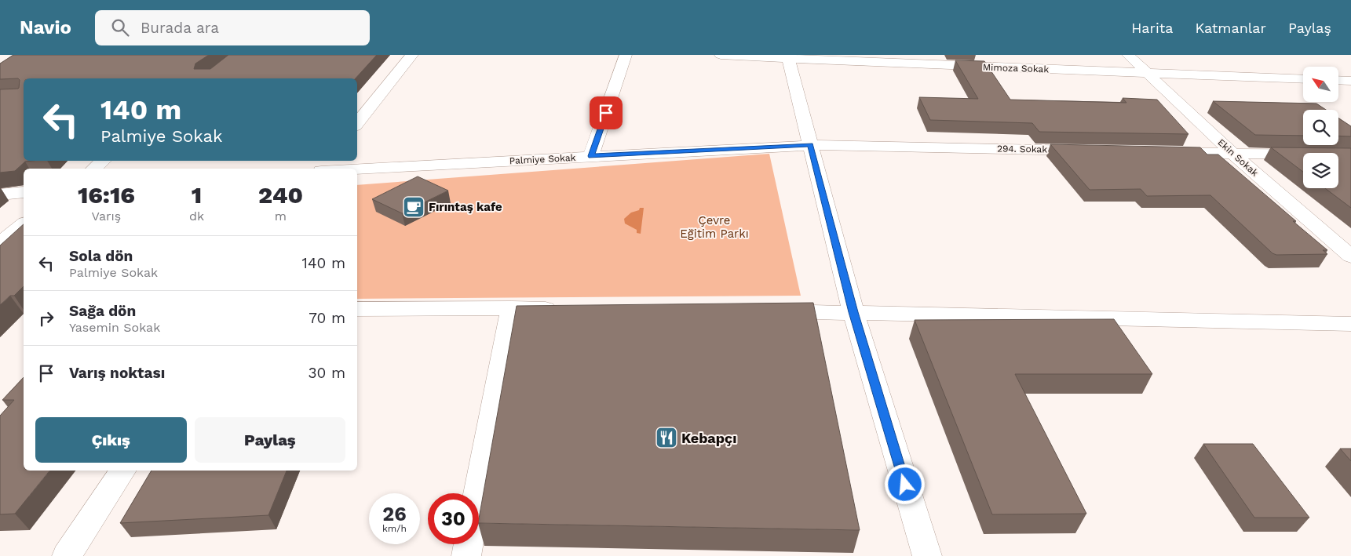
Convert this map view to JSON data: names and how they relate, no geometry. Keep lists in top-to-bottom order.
{
  "streets": {
    "street": [
      "Mimoza Sokak",
      "294. Sokak",
      "Ekin Sokak",
      "Palmiye Sokak"
    ]
  },
  "crossings": [
    ["Mimoza Sokak", "Ekin Sokak"],
    ["294. Sokak", "Palmiye Sokak"]
  ],
  "parks": ["Çevre Eğitim Parkı"],
  "places": {
    "cafe": ["Fırıntaş kafe"],
    "restaurant": ["Kebapçı"]
  },
  "north": "top left",
  "page": {
    "header": "Navio",
    "search": "Burada ara",
    "nav": ["Harita", "Katmanlar", "Paylaş"],
    "turn": ["140 m", "Palmiye Sokak"],
    "eta": [
      "16:16",
      "Varış",
      "1",
      "dk",
      "240",
      "m"
    ],
    "list": [
      {
        "name": "Sola dön",
        "note": "Palmiye Sokak",
        "value": "140 m"
      },
      {
        "name": "Sağa dön",
        "note": "Yasemin Sokak",
        "value": "70 m"
      },
      {
        "name": "Varış noktası",
        "value": "30 m"
      }
    ],
    "buttons": ["Çıkış", "Paylaş"],
    "speed": "26 km/h",
    "limit": "30"
  }
}
